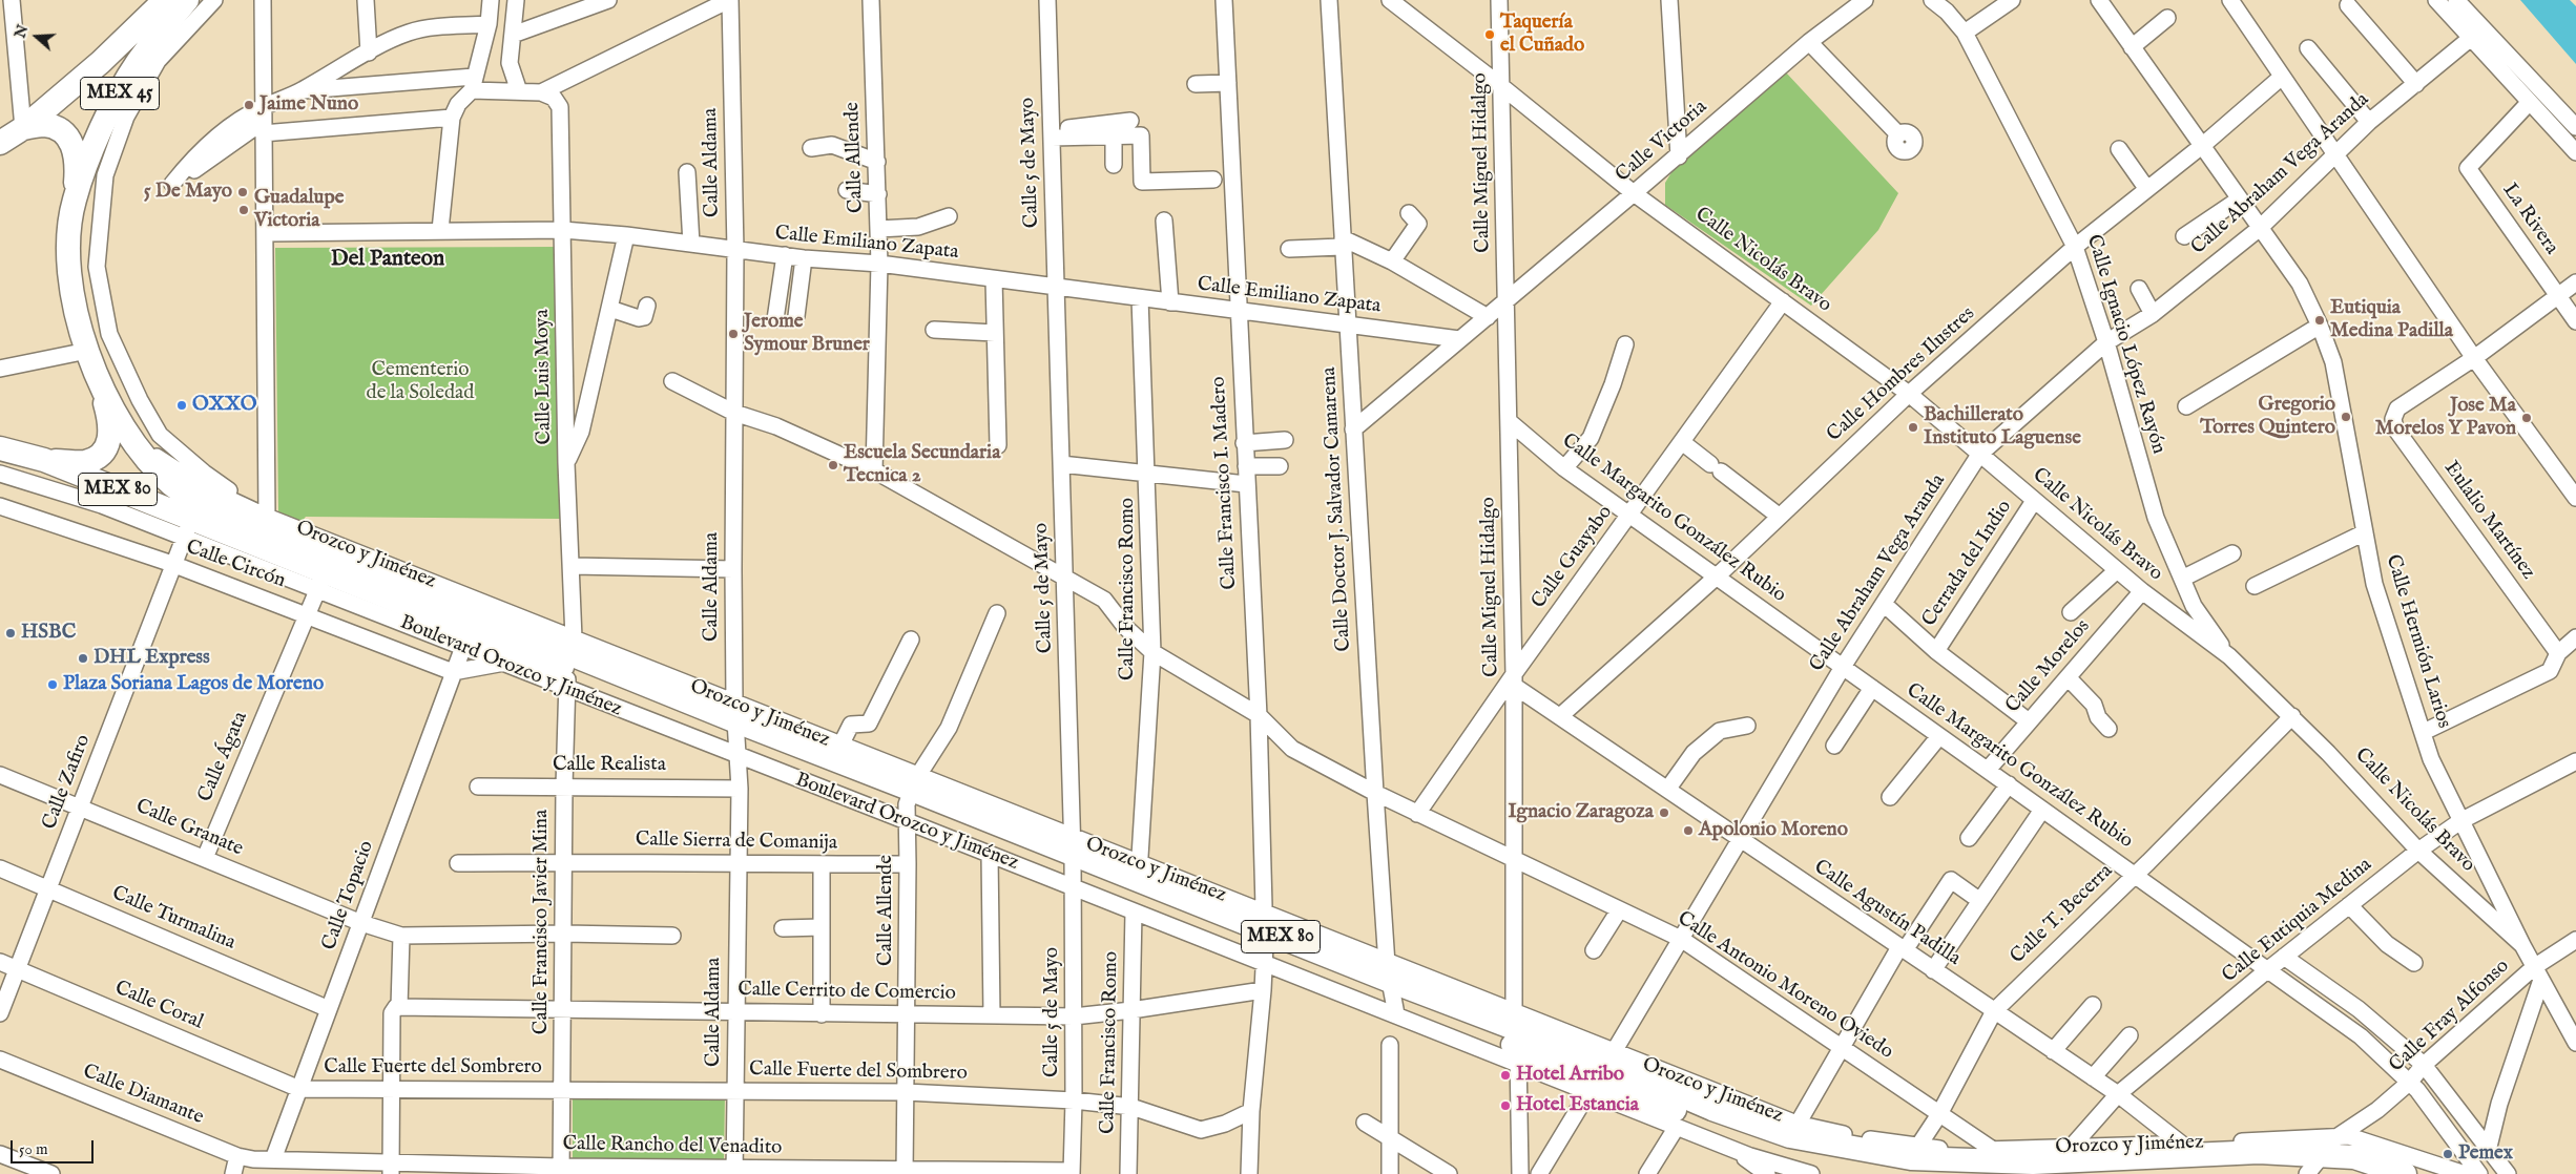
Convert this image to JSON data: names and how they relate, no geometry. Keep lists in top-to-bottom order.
{
  "streets": {
    "highway": ["MEX 45", "MEX 80", "Orozco y Jiménez"],
    "street": [
      "Calle Victoria",
      "Calle Allende",
      "Calle Aldama",
      "Calle 5 de Mayo",
      "Calle Miguel Hidalgo",
      "Calle Abraham Vega Aranda",
      "La Rivera",
      "Calle Emiliano Zapata",
      "Calle Nicolás Bravo",
      "Calle Ignacio López Rayón",
      "Calle Hombres Ilustres",
      "Calle Luis Moya",
      "Calle Francisco I. Madero",
      "Calle Doctor J. Salvador Camarena",
      "Calle Margarito González Rubio",
      "Eulalio Martínez",
      "Calle Guayabo",
      "Cerrada del Indio",
      "Calle Circón",
      "Calle Francisco Romo",
      "Calle Hermión Larios",
      "Boulevard Orozco y Jiménez",
      "Calle Morelos",
      "Calle Ágata",
      "Calle Realista",
      "Calle Zafiro",
      "Calle Granate",
      "Calle Sierra de Comanija",
      "Calle Topacio",
      "Calle Agustín Padilla",
      "Calle T. Becerra",
      "Calle Turmalina",
      "Calle Eutiquia Medina",
      "Calle Francisco Javier Mina",
      "Calle Antonio Moreno Oviedo",
      "Calle Cerrito de Comercio",
      "Calle Coral",
      "Calle Fray Alfonso",
      "Calle Fuerte del Sombrero",
      "Calle Diamante",
      "Calle Rancho del Venadito"
    ]
  },
  "crossings": [
    ["MEX 45", "MEX 80"],
    ["Calle Victoria", "Calle Miguel Hidalgo"],
    ["Calle Victoria", "Calle Emiliano Zapata"],
    ["Calle Victoria", "Calle Nicolás Bravo"],
    ["Calle Victoria", "Calle Doctor J. Salvador Camarena"],
    ["Calle Allende", "Calle Emiliano Zapata"],
    ["Calle Allende", "Orozco y Jiménez"],
    ["Calle Allende", "Boulevard Orozco y Jiménez"],
    ["Calle Allende", "Calle Sierra de Comanija"],
    ["Calle Allende", "Calle Antonio Moreno Oviedo"],
    ["Calle Allende", "Calle Cerrito de Comercio"],
    ["Calle Allende", "Calle Fuerte del Sombrero"],
    ["Calle Allende", "Calle Rancho del Venadito"],
    ["Calle Aldama", "Calle Emiliano Zapata"],
    ["Calle Aldama", "Orozco y Jiménez"],
    ["Calle Aldama", "Boulevard Orozco y Jiménez"],
    ["Calle Aldama", "Calle Realista"],
    ["Calle Aldama", "Calle Sierra de Comanija"],
    ["Calle Aldama", "Calle Antonio Moreno Oviedo"],
    ["Calle Aldama", "Calle Cerrito de Comercio"],
    ["Calle Aldama", "Calle Fuerte del Sombrero"],
    ["Calle Aldama", "Calle Rancho del Venadito"],
    ["Calle 5 de Mayo", "Calle Emiliano Zapata"],
    ["Calle 5 de Mayo", "Orozco y Jiménez"],
    ["Calle 5 de Mayo", "Boulevard Orozco y Jiménez"],
    ["Calle 5 de Mayo", "Calle Antonio Moreno Oviedo"],
    ["Calle 5 de Mayo", "Calle Cerrito de Comercio"],
    ["Calle 5 de Mayo", "Calle Fuerte del Sombrero"],
    ["Calle 5 de Mayo", "Calle Rancho del Venadito"],
    ["Calle Miguel Hidalgo", "Calle Nicolás Bravo"],
    ["Calle Miguel Hidalgo", "Calle Margarito González Rubio"],
    ["Calle Miguel Hidalgo", "Orozco y Jiménez"],
    ["Calle Miguel Hidalgo", "Calle Guayabo"],
    ["Calle Miguel Hidalgo", "Boulevard Orozco y Jiménez"],
    ["Calle Miguel Hidalgo", "Calle Agustín Padilla"],
    ["Calle Miguel Hidalgo", "Calle Antonio Moreno Oviedo"],
    ["Calle Abraham Vega Aranda", "Calle Nicolás Bravo"],
    ["Calle Abraham Vega Aranda", "Calle Ignacio López Rayón"],
    ["Calle Abraham Vega Aranda", "Calle Margarito González Rubio"],
    ["Calle Abraham Vega Aranda", "Orozco y Jiménez"],
    ["Calle Abraham Vega Aranda", "Calle Hermión Larios"],
    ["Calle Abraham Vega Aranda", "Boulevard Orozco y Jiménez"],
    ["Calle Abraham Vega Aranda", "Calle Agustín Padilla"],
    ["Calle Abraham Vega Aranda", "Calle Antonio Moreno Oviedo"],
    ["La Rivera", "Eulalio Martínez"],
    ["Calle Emiliano Zapata", "Calle Luis Moya"],
    ["Calle Emiliano Zapata", "Calle Francisco I. Madero"],
    ["Calle Emiliano Zapata", "Calle Doctor J. Salvador Camarena"],
    ["Calle Emiliano Zapata", "Calle Francisco Romo"],
    ["Calle Nicolás Bravo", "Calle Ignacio López Rayón"],
    ["Calle Nicolás Bravo", "Calle Hombres Ilustres"],
    ["Calle Nicolás Bravo", "Calle Guayabo"],
    ["Calle Nicolás Bravo", "Cerrada del Indio"],
    ["Calle Nicolás Bravo", "Calle Hermión Larios"],
    ["Calle Nicolás Bravo", "Calle Morelos"],
    ["Calle Nicolás Bravo", "Calle T. Becerra"],
    ["Calle Nicolás Bravo", "Calle Eutiquia Medina"],
    ["Calle Ignacio López Rayón", "Calle Hombres Ilustres"],
    ["Calle Hombres Ilustres", "Calle Margarito González Rubio"],
    ["Calle Hombres Ilustres", "Calle Hermión Larios"],
    ["Calle Hombres Ilustres", "Calle Agustín Padilla"],
    ["Calle Luis Moya", "Orozco y Jiménez"],
    ["Calle Luis Moya", "Boulevard Orozco y Jiménez"],
    ["Calle Luis Moya", "Calle Francisco Javier Mina"],
    ["Calle Francisco I. Madero", "Orozco y Jiménez"],
    ["Calle Francisco I. Madero", "Boulevard Orozco y Jiménez"],
    ["Calle Francisco I. Madero", "Calle Antonio Moreno Oviedo"],
    ["Calle Francisco I. Madero", "Calle Cerrito de Comercio"],
    ["Calle Francisco I. Madero", "Calle Fuerte del Sombrero"],
    ["MEX 80", "Orozco y Jiménez"],
    ["MEX 80", "Calle Zafiro"],
    ["Calle Doctor J. Salvador Camarena", "Orozco y Jiménez"],
    ["Calle Doctor J. Salvador Camarena", "Boulevard Orozco y Jiménez"],
    ["Calle Doctor J. Salvador Camarena", "Calle Antonio Moreno Oviedo"],
    ["Calle Margarito González Rubio", "Calle Guayabo"],
    ["Calle Margarito González Rubio", "Calle Morelos"],
    ["Calle Margarito González Rubio", "Calle T. Becerra"],
    ["Calle Margarito González Rubio", "Calle Eutiquia Medina"],
    ["Calle Margarito González Rubio", "Calle Fray Alfonso"],
    ["Orozco y Jiménez", "Calle Francisco Romo"],
    ["Orozco y Jiménez", "Boulevard Orozco y Jiménez"],
    ["Orozco y Jiménez", "Calle Ágata"],
    ["Orozco y Jiménez", "Calle Zafiro"],
    ["Orozco y Jiménez", "Calle Agustín Padilla"],
    ["Orozco y Jiménez", "Calle T. Becerra"],
    ["Orozco y Jiménez", "Calle Eutiquia Medina"],
    ["Orozco y Jiménez", "Calle Francisco Javier Mina"],
    ["Orozco y Jiménez", "Calle Antonio Moreno Oviedo"],
    ["Orozco y Jiménez", "Calle Fray Alfonso"],
    ["Calle Guayabo", "Calle Agustín Padilla"],
    ["Calle Guayabo", "Calle Antonio Moreno Oviedo"],
    ["Calle Circón", "Calle Ágata"],
    ["Calle Circón", "Calle Zafiro"],
    ["Calle Circón", "Calle Topacio"],
    ["Calle Francisco Romo", "Boulevard Orozco y Jiménez"],
    ["Calle Francisco Romo", "Calle Antonio Moreno Oviedo"],
    ["Calle Francisco Romo", "Calle Cerrito de Comercio"],
    ["Calle Francisco Romo", "Calle Fuerte del Sombrero"],
    ["Calle Hermión Larios", "Calle Eutiquia Medina"],
    ["Calle Hermión Larios", "Calle Fray Alfonso"],
    ["Boulevard Orozco y Jiménez", "Calle Ágata"],
    ["Boulevard Orozco y Jiménez", "Calle Topacio"],
    ["Boulevard Orozco y Jiménez", "Calle Francisco Javier Mina"],
    ["Calle Ágata", "Calle Granate"],
    ["Calle Realista", "Calle Francisco Javier Mina"],
    ["Calle Zafiro", "Calle Granate"],
    ["Calle Zafiro", "Calle Turmalina"],
    ["Calle Zafiro", "Calle Coral"],
    ["Calle Granate", "Calle Topacio"],
    ["Calle Granate", "Calle Francisco Javier Mina"],
    ["Calle Sierra de Comanija", "Calle Francisco Javier Mina"],
    ["Calle Topacio", "Calle Turmalina"],
    ["Calle Topacio", "Calle Coral"],
    ["Calle Topacio", "Calle Fuerte del Sombrero"],
    ["Calle Topacio", "Calle Diamante"],
    ["Calle Topacio", "Calle Rancho del Venadito"],
    ["Calle Agustín Padilla", "Calle T. Becerra"],
    ["Calle Agustín Padilla", "Calle Eutiquia Medina"],
    ["Calle T. Becerra", "Calle Antonio Moreno Oviedo"],
    ["Calle Francisco Javier Mina", "Calle Cerrito de Comercio"],
    ["Calle Francisco Javier Mina", "Calle Fuerte del Sombrero"],
    ["Calle Francisco Javier Mina", "Calle Rancho del Venadito"],
    ["Calle Coral", "Calle Fuerte del Sombrero"],
    ["Calle Diamante", "Calle Rancho del Venadito"]
  ],
  "districts": ["Del Panteon"],
  "parks": ["Cementerio de la Soledad"],
  "places": [
    "Taquería el Cuñado",
    "Jaime Nuno",
    "5 De Mayo",
    "Guadalupe Victoria",
    "Eutiquia Medina Padilla",
    "Jerome Symour Bruner",
    "OXXO",
    "Gregorio Torres Quintero",
    "Jose Ma Morelos Y Pavon",
    "Bachillerato Instituto Laguense",
    "Escuela Secundaria Tecnica 2",
    "HSBC",
    "DHL Express",
    "Plaza Soriana Lagos de Moreno",
    "Ignacio Zaragoza",
    "Apolonio Moreno",
    "Hotel Arribo",
    "Hotel Estancia",
    "Pemex"
  ],
  "scale_bar": "50 m",
  "north": "left"
}
